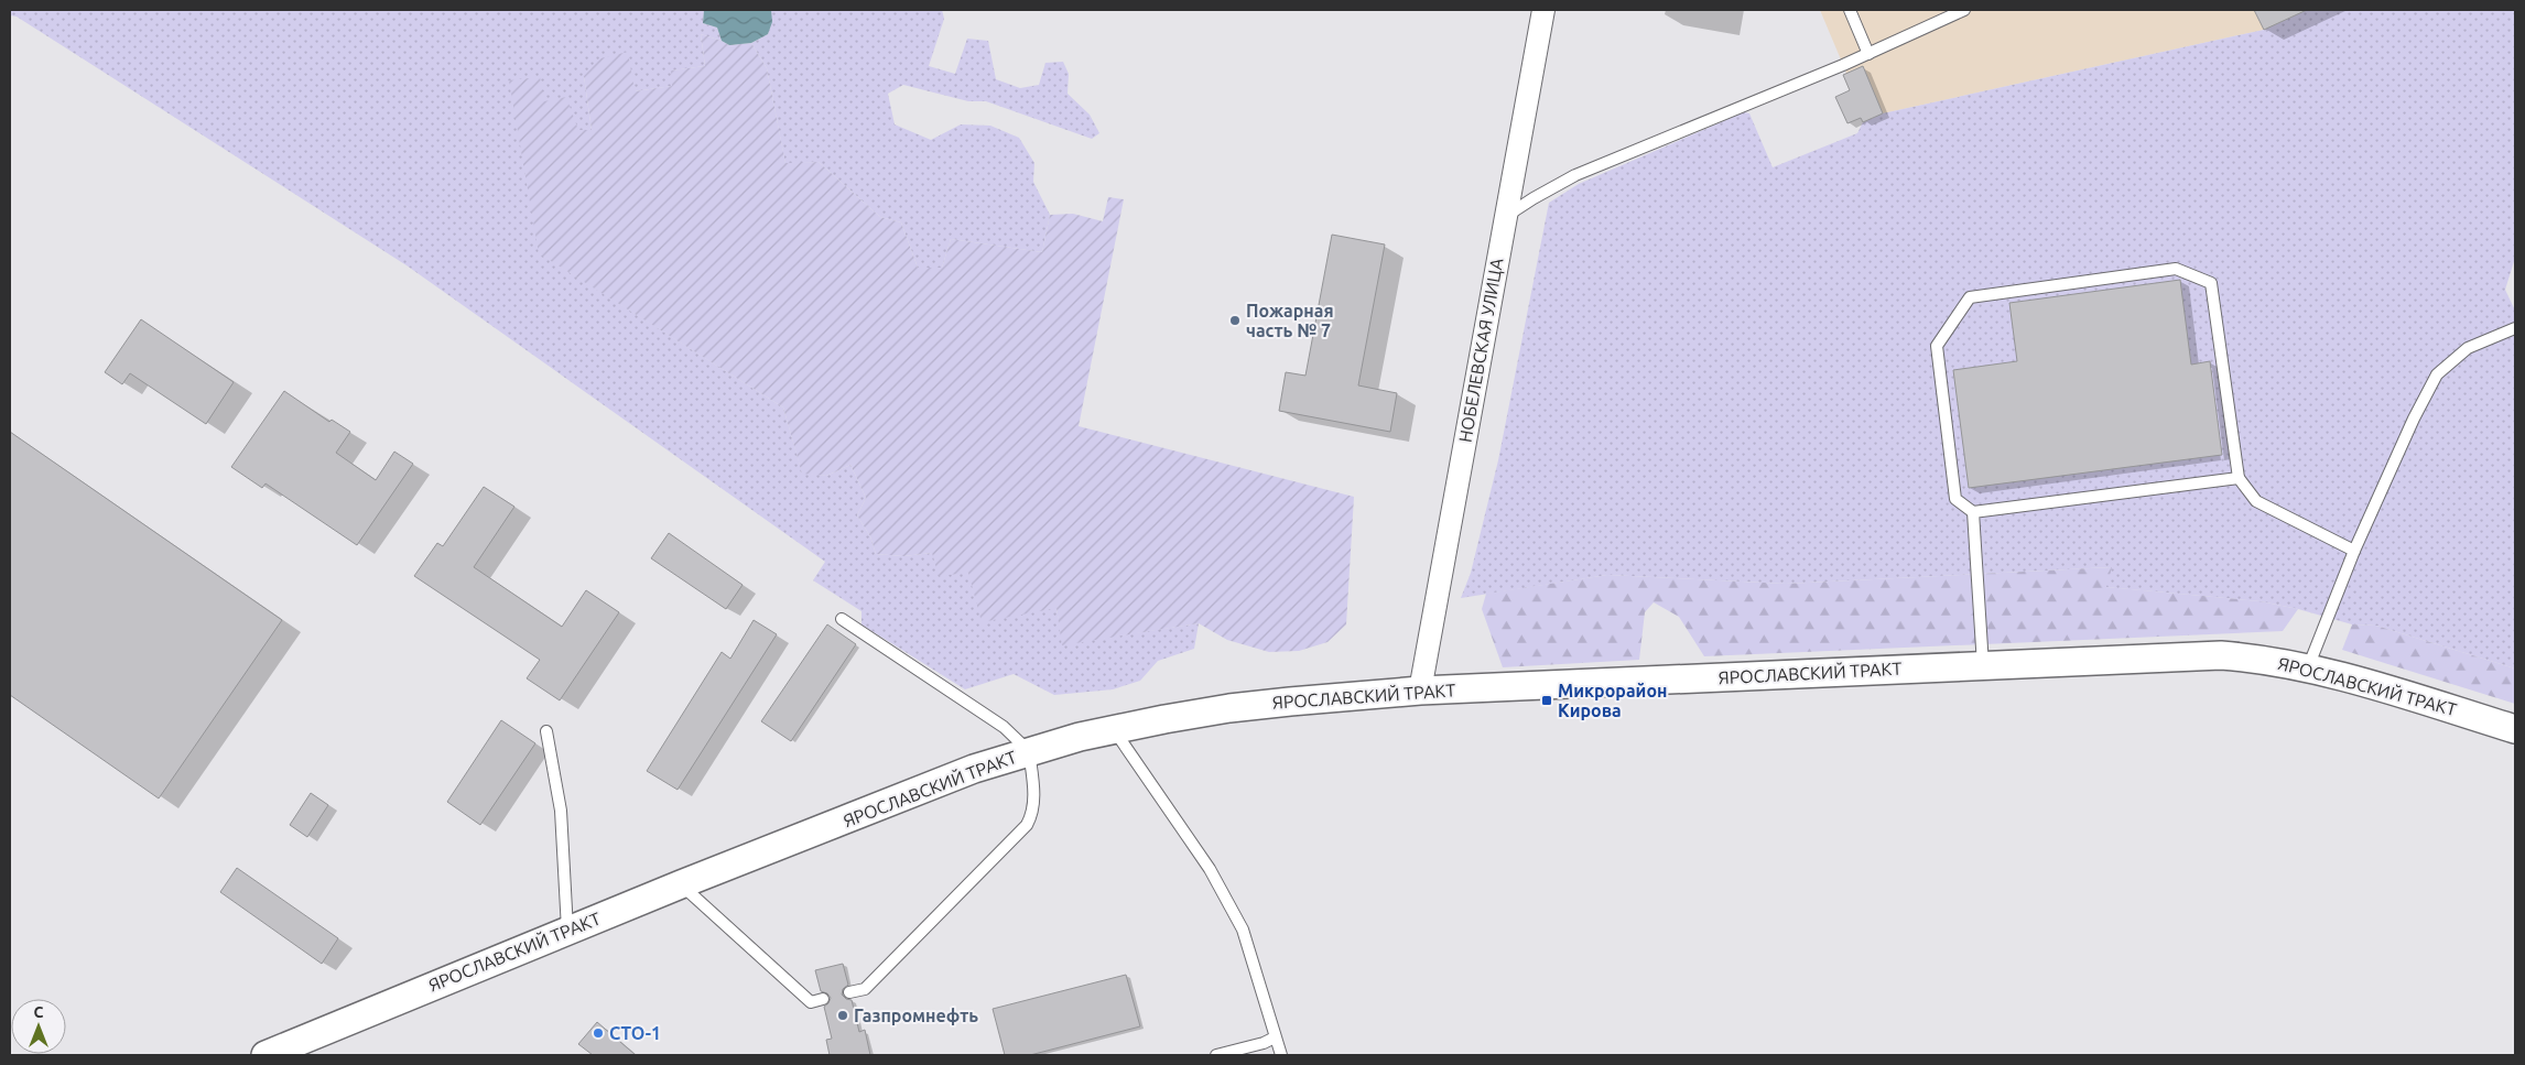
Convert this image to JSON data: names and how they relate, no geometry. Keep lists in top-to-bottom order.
{
  "streets": {
    "street": ["НОБЕЛЕВСКАЯ УЛИЦА", "ЯРОСЛАВСКИЙ ТРАКТ"]
  },
  "crossings": [
    ["НОБЕЛЕВСКАЯ УЛИЦА", "ЯРОСЛАВСКИЙ ТРАКТ"]
  ],
  "places": {
    "other": ["Пожарная часть № 7", "Газпромнефть", "СТО-1"],
    "transit": ["Микрорайон Кирова"]
  },
  "north": "top"
}
